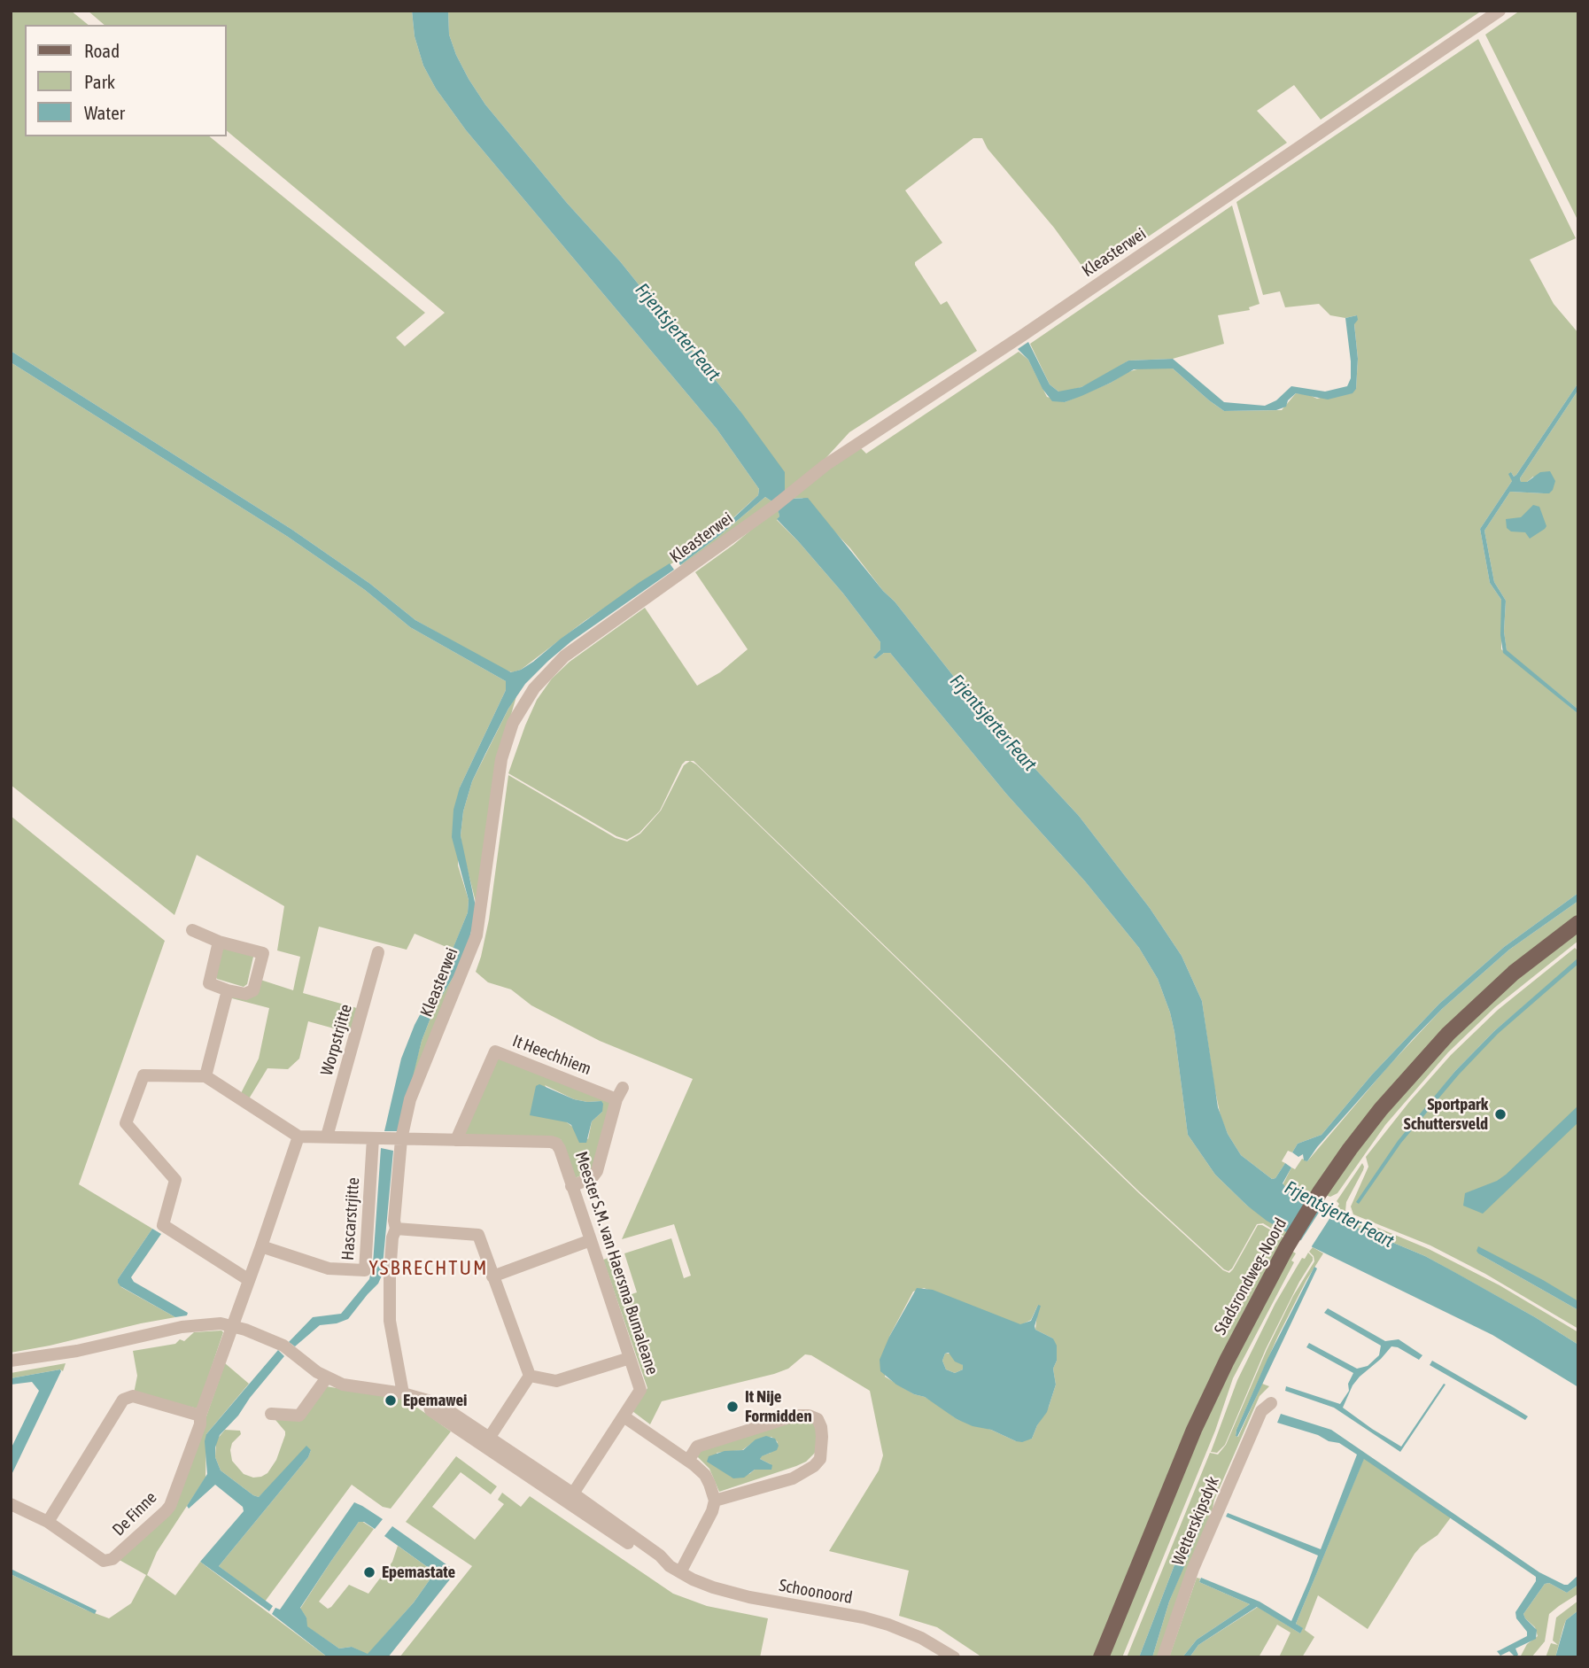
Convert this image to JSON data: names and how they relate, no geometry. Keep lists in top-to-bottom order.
{
  "streets": {
    "main road": ["Stadsrondweg-Noord"],
    "street": [
      "Kleasterwei",
      "Worpstrjitte",
      "It Heechhiem",
      "Hascarstrjitte",
      "Meester S.M. van Haersma Bumaleane",
      "De Finne",
      "Wetterskipsdyk",
      "Schoonoord"
    ]
  },
  "crossings": [
    ["Kleasterwei", "Meester S.M. van Haersma Bumaleane"],
    ["It Heechhiem", "Meester S.M. van Haersma Bumaleane"],
    ["Meester S.M. van Haersma Bumaleane", "Schoonoord"]
  ],
  "districts": ["YSBRECHTUM"],
  "water": ["Frjentsjerter Feart"],
  "places": [
    "Sportpark Schuttersveld",
    "Epemawei",
    "It Nije Formidden",
    "Epemastate"
  ],
  "legend": ["Road", "Park", "Water"]
}
